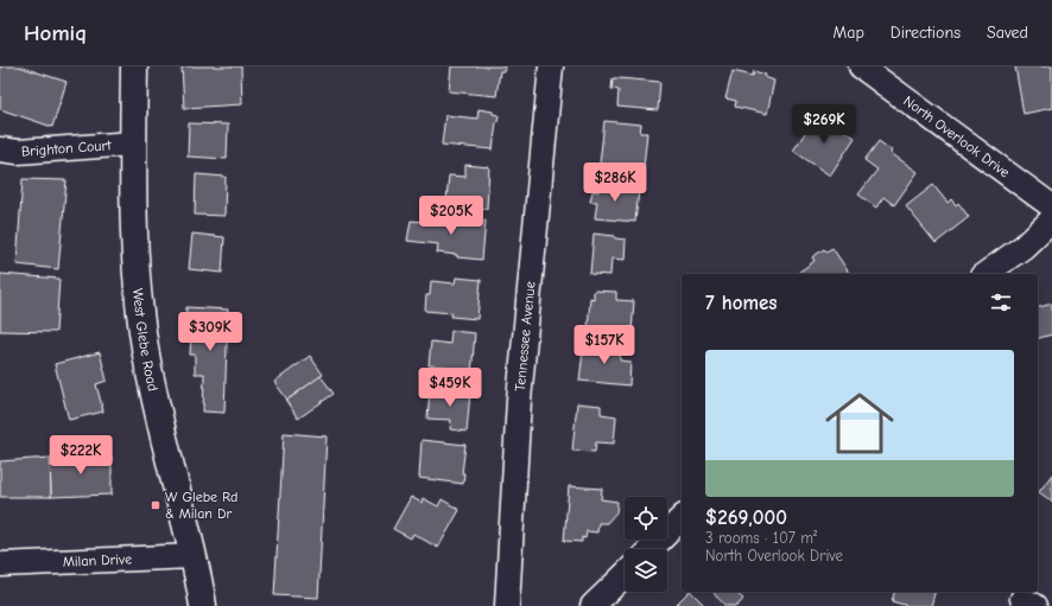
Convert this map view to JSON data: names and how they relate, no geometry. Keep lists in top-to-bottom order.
{
  "streets": {
    "main road": ["West Glebe Road"],
    "street": [
      "North Overlook Drive",
      "Brighton Court",
      "Tennessee Avenue",
      "Milan Drive"
    ]
  },
  "crossings": [
    ["Brighton Court", "West Glebe Road"],
    ["West Glebe Road", "Milan Drive"]
  ],
  "places": {
    "transit": ["W Glebe Rd & Milan Dr"]
  },
  "page": {
    "header": "Homiq",
    "nav": ["Map", "Directions", "Saved"],
    "price": [
      "$269K",
      "$286K",
      "$205K",
      "$309K",
      "$157K",
      "$459K",
      "$222K"
    ],
    "heading": "7 homes",
    "list": [
      {
        "name": "$269,000",
        "note": "3 rooms · 107 m² · North Overlook Drive"
      }
    ]
  }
}
